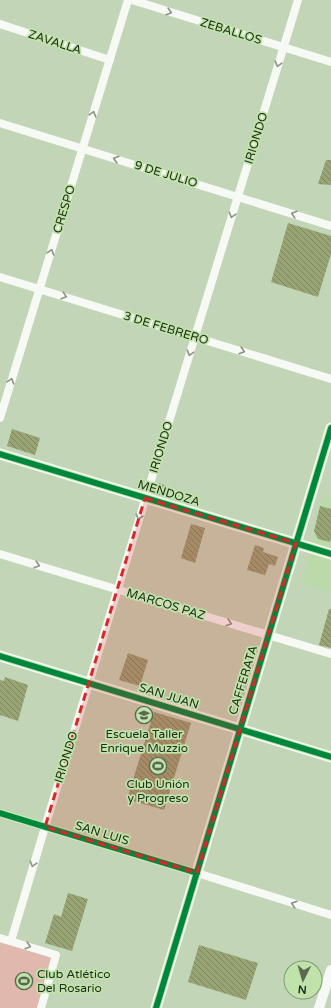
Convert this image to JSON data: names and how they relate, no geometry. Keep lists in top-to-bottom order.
{
  "streets": {
    "main road": ["MENDOZA", "CAFFERATA", "SAN JUAN"],
    "street": [
      "ZEBALLOS",
      "ZAVALLA",
      "IRIONDO",
      "9 DE JULIO",
      "CRESPO",
      "3 DE FEBRERO",
      "MARCOS PAZ",
      "SAN LUIS"
    ]
  },
  "crossings": [
    ["ZEBALLOS", "IRIONDO"],
    ["ZAVALLA", "CRESPO"],
    ["IRIONDO", "9 DE JULIO"],
    ["IRIONDO", "3 DE FEBRERO"],
    ["IRIONDO", "MENDOZA"],
    ["IRIONDO", "MARCOS PAZ"],
    ["IRIONDO", "SAN JUAN"],
    ["IRIONDO", "SAN LUIS"],
    ["9 DE JULIO", "CRESPO"],
    ["CRESPO", "3 DE FEBRERO"],
    ["MENDOZA", "CAFFERATA"],
    ["MARCOS PAZ", "CAFFERATA"],
    ["CAFFERATA", "SAN JUAN"],
    ["CAFFERATA", "SAN LUIS"]
  ],
  "one_way": [
    "ZEBALLOS",
    "IRIONDO",
    "9 DE JULIO",
    "CRESPO",
    "3 DE FEBRERO",
    "MARCOS PAZ",
    "SAN LUIS"
  ],
  "places": {
    "school or university": ["Escuela Taller Enrique Muzzio"],
    "sports": ["Club Unión y Progreso", "Club Atlético Del Rosario"]
  },
  "north": "bottom"
}
